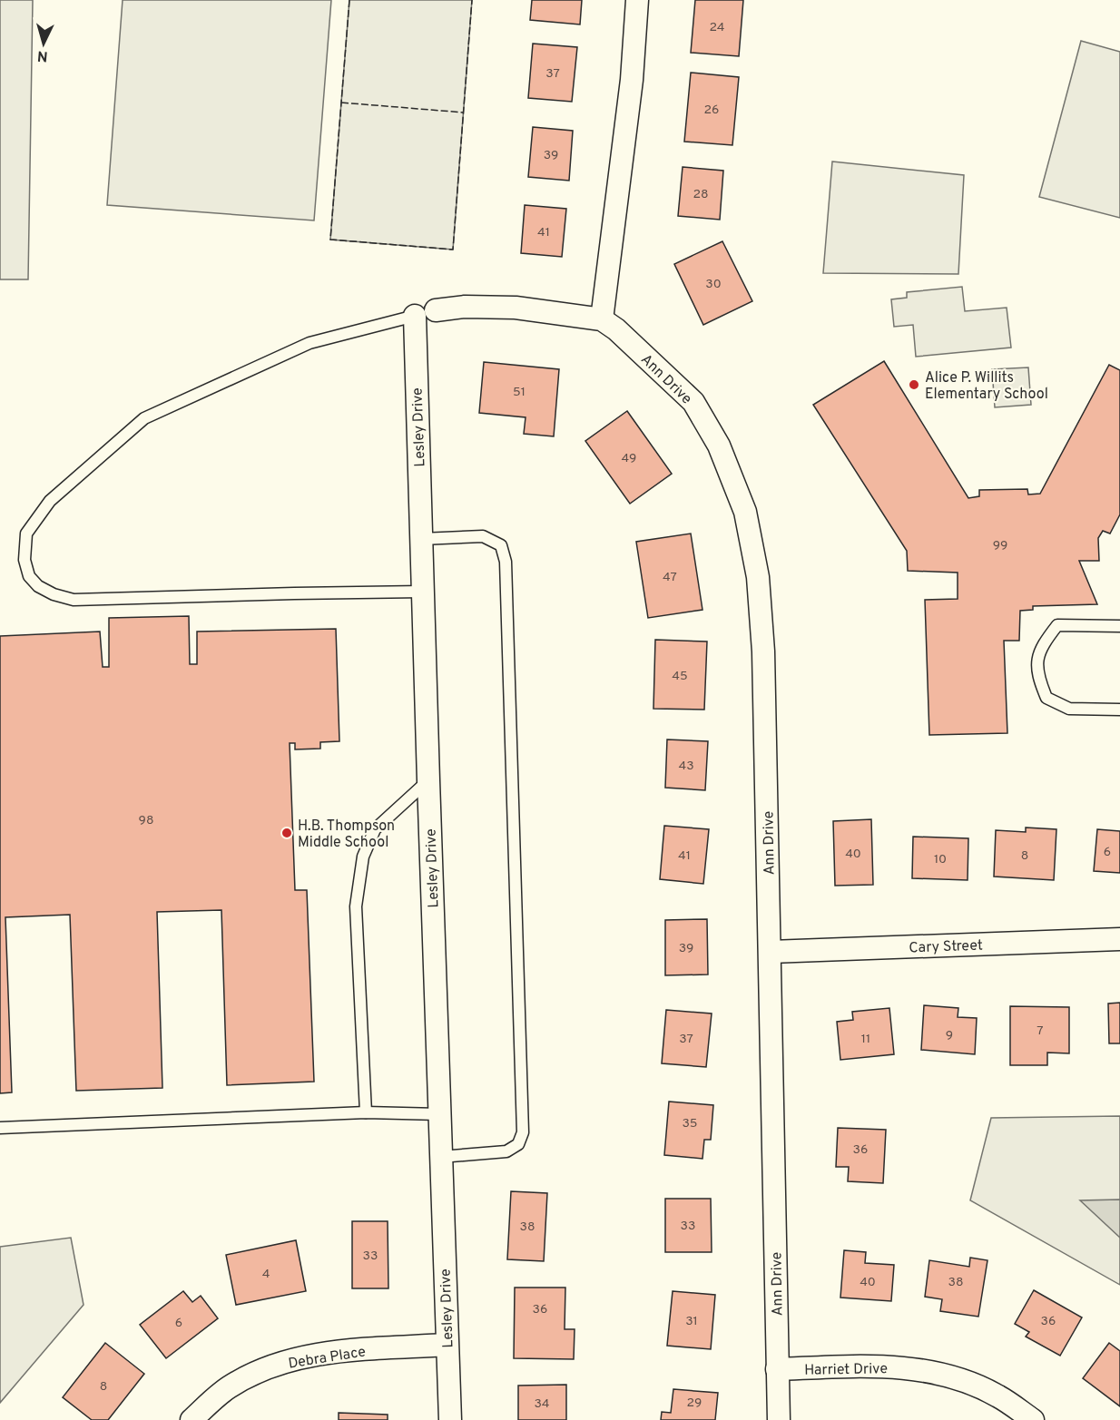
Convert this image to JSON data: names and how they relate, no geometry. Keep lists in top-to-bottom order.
{
  "streets": {
    "street": [
      "Ann Drive",
      "Lesley Drive",
      "Cary Street",
      "Debra Place",
      "Harriet Drive"
    ]
  },
  "crossings": [
    ["Ann Drive", "Lesley Drive"],
    ["Ann Drive", "Cary Street"],
    ["Ann Drive", "Harriet Drive"],
    ["Lesley Drive", "Debra Place"]
  ],
  "places": ["Alice P. Willits Elementary School", "H.B. Thompson Middle School"],
  "house_numbers": [
    "24",
    "37",
    "26",
    "39",
    "28",
    "41",
    "30",
    "51",
    "49",
    "99",
    "47",
    "45",
    "43",
    "98",
    "6",
    "40",
    "41",
    "8",
    "10",
    "39",
    "7",
    "9",
    "37",
    "11",
    "35",
    "36",
    "33",
    "38",
    "33",
    "4",
    "40",
    "38",
    "36",
    "31",
    "36",
    "6",
    "8",
    "29",
    "34"
  ],
  "north": "bottom"
}
